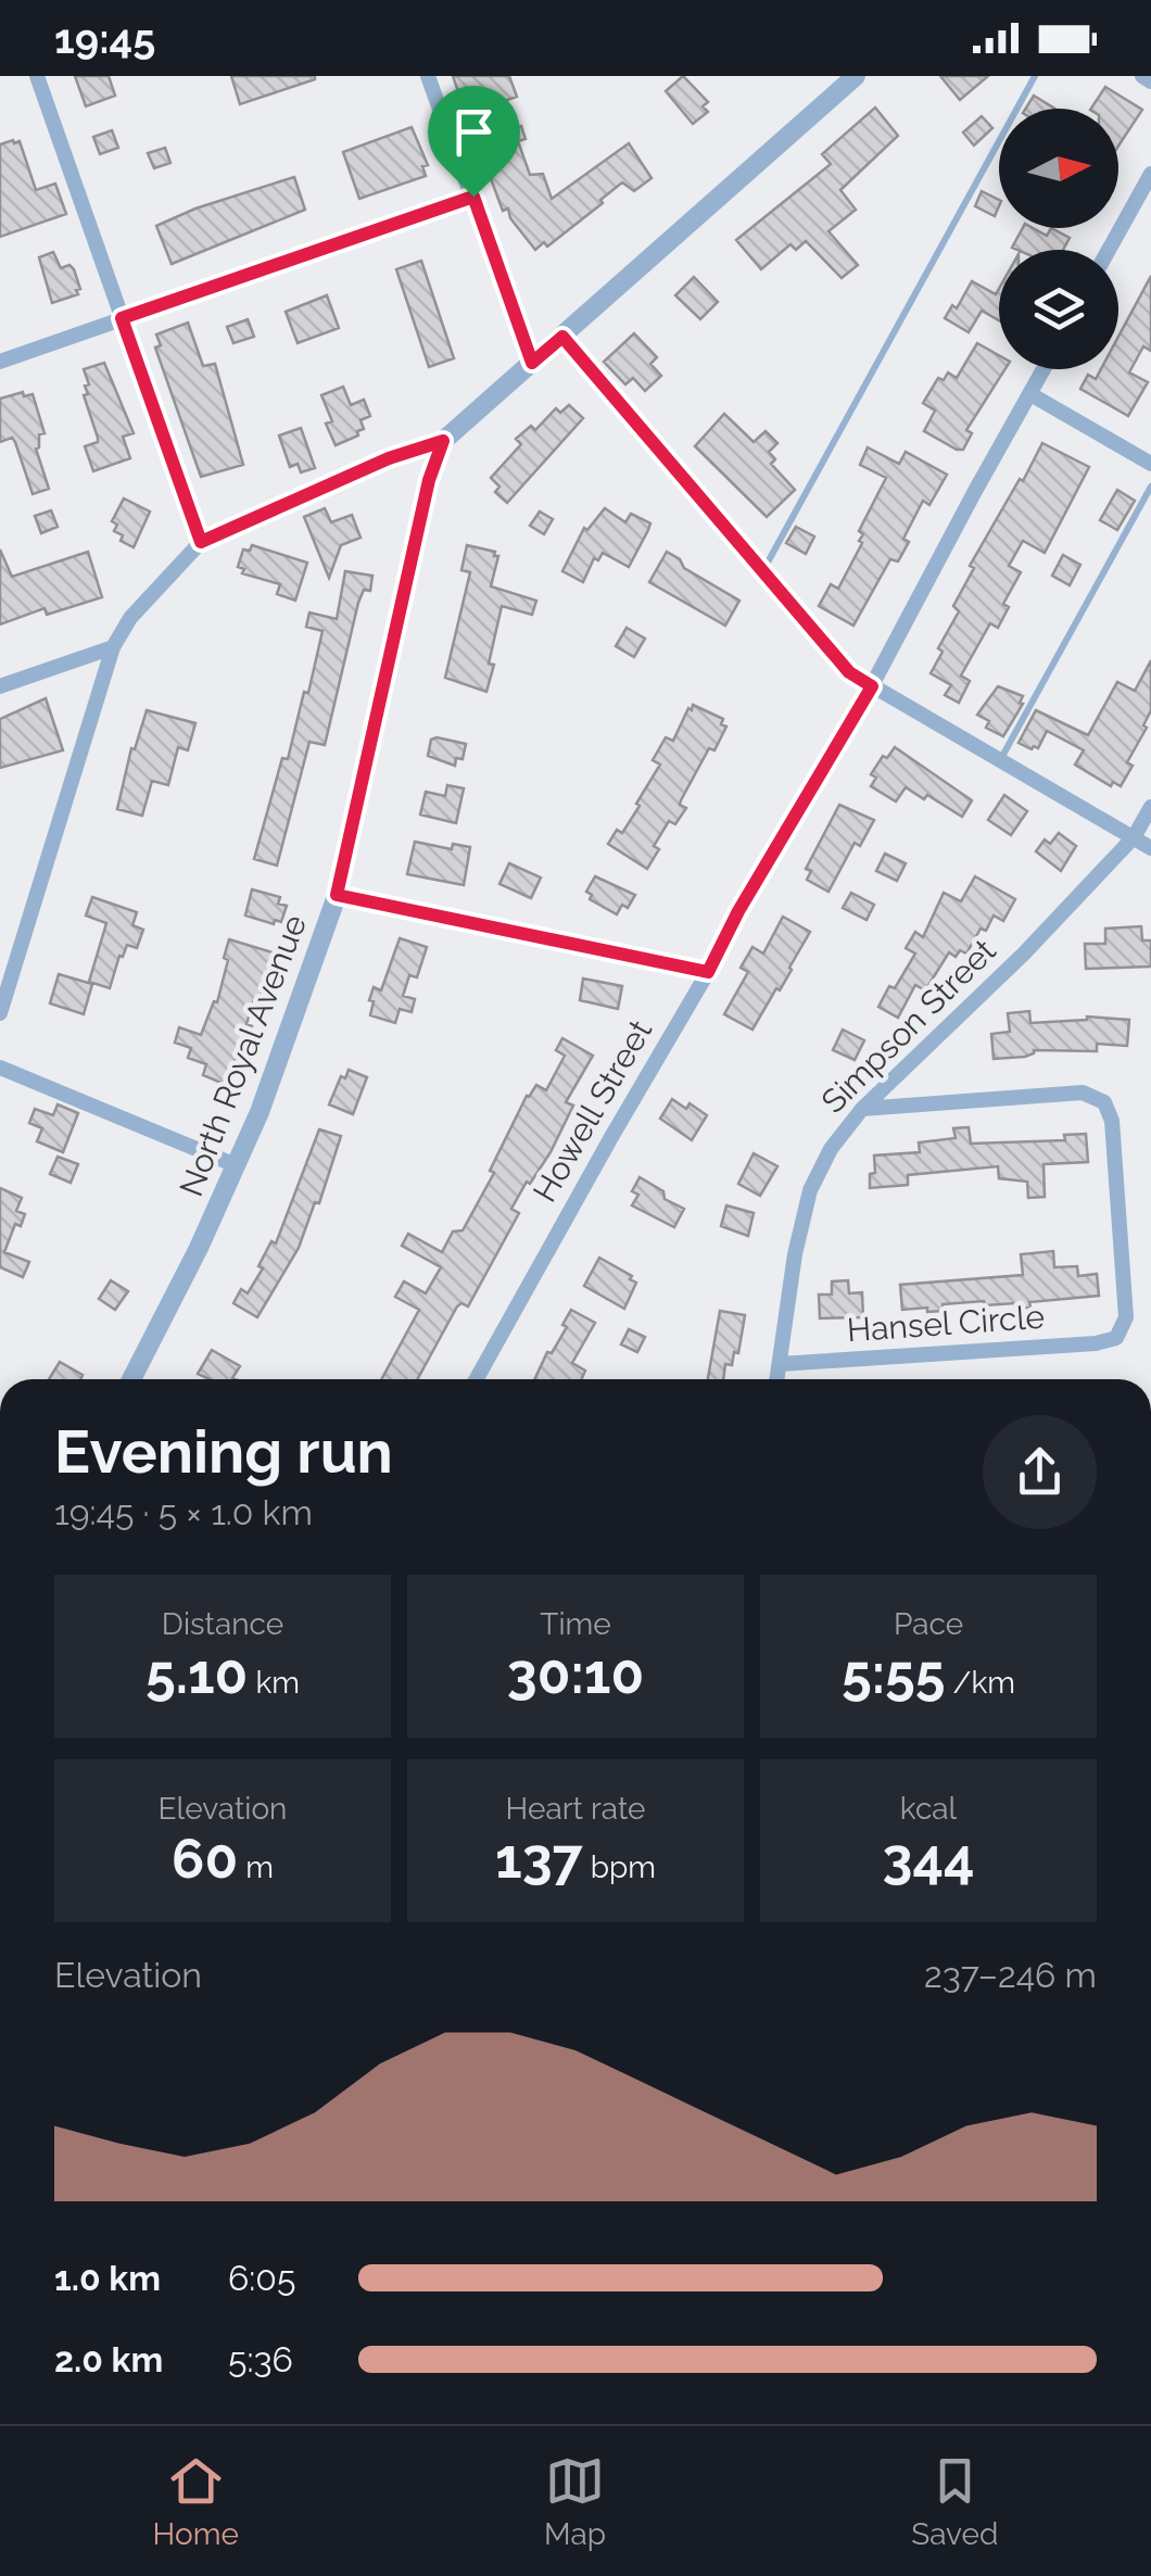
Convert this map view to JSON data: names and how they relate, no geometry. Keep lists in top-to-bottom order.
{
  "streets": {
    "street": [
      "Simpson Street",
      "North Royal Avenue",
      "Howell Street",
      "Hansel Circle"
    ]
  },
  "crossings": [
    ["Simpson Street", "Hansel Circle"]
  ],
  "north": "right",
  "page": {
    "status": "19:45",
    "heading": ["Evening run", "19:45 · 5 × 1.0 km"],
    "stats": [
      ["Distance", "5.10 km"],
      ["Time", "30:10"],
      ["Pace", "5:55 /km"],
      ["Elevation", "60 m"],
      ["Heart rate", "137 bpm"],
      ["kcal", "344"]
    ],
    "chart": ["Elevation", "237–246 m"],
    "list": [
      {
        "name": "1.0 km",
        "note": "6:05"
      },
      {
        "name": "2.0 km",
        "note": "5:36"
      }
    ],
    "tabs": ["Home", "Map", "Saved"]
  }
}
